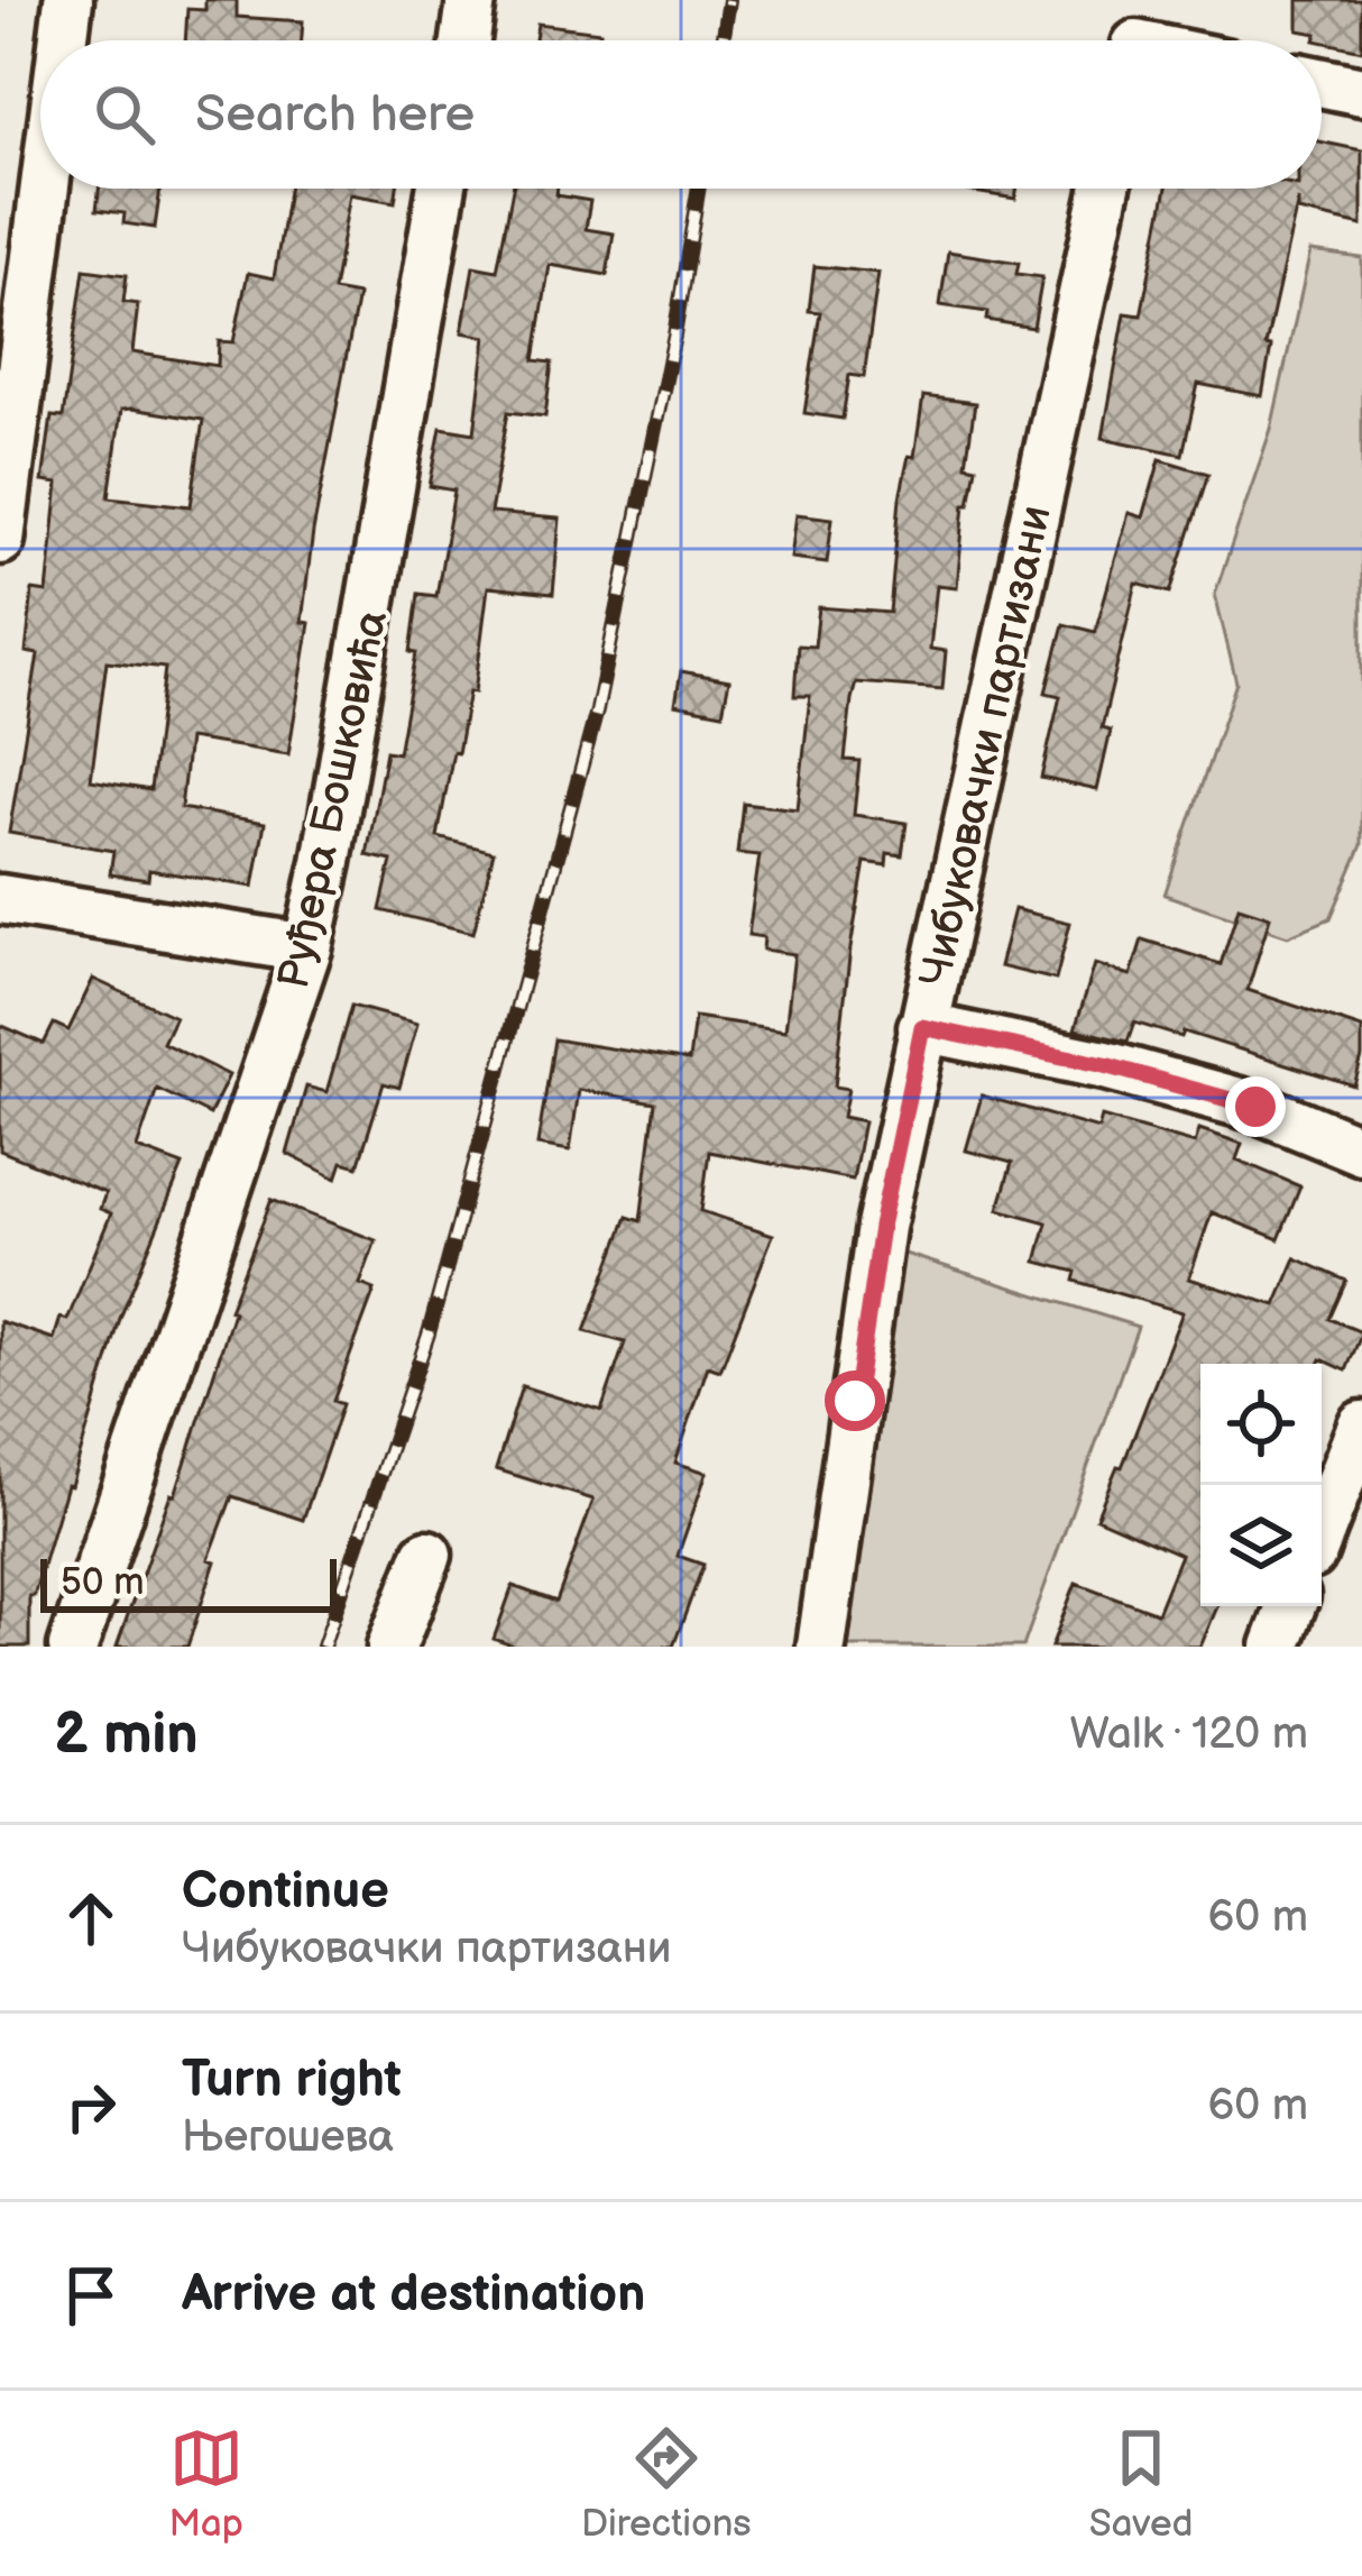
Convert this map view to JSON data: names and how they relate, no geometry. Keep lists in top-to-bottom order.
{
  "streets": {
    "street": ["Чибуковачки партизани", "Руђера Бошковића"]
  },
  "scale_bar": "50 m",
  "page": {
    "search": "Search here",
    "scale": "50 m",
    "heading": ["2 min", "Walk · 120 m"],
    "list": [
      ["Continue", "Чибуковачки партизани", "60 m"],
      ["Turn right", "Његошева", "60 m"],
      "Arrive at destination"
    ],
    "nav": ["Map", "Directions", "Saved"]
  }
}
